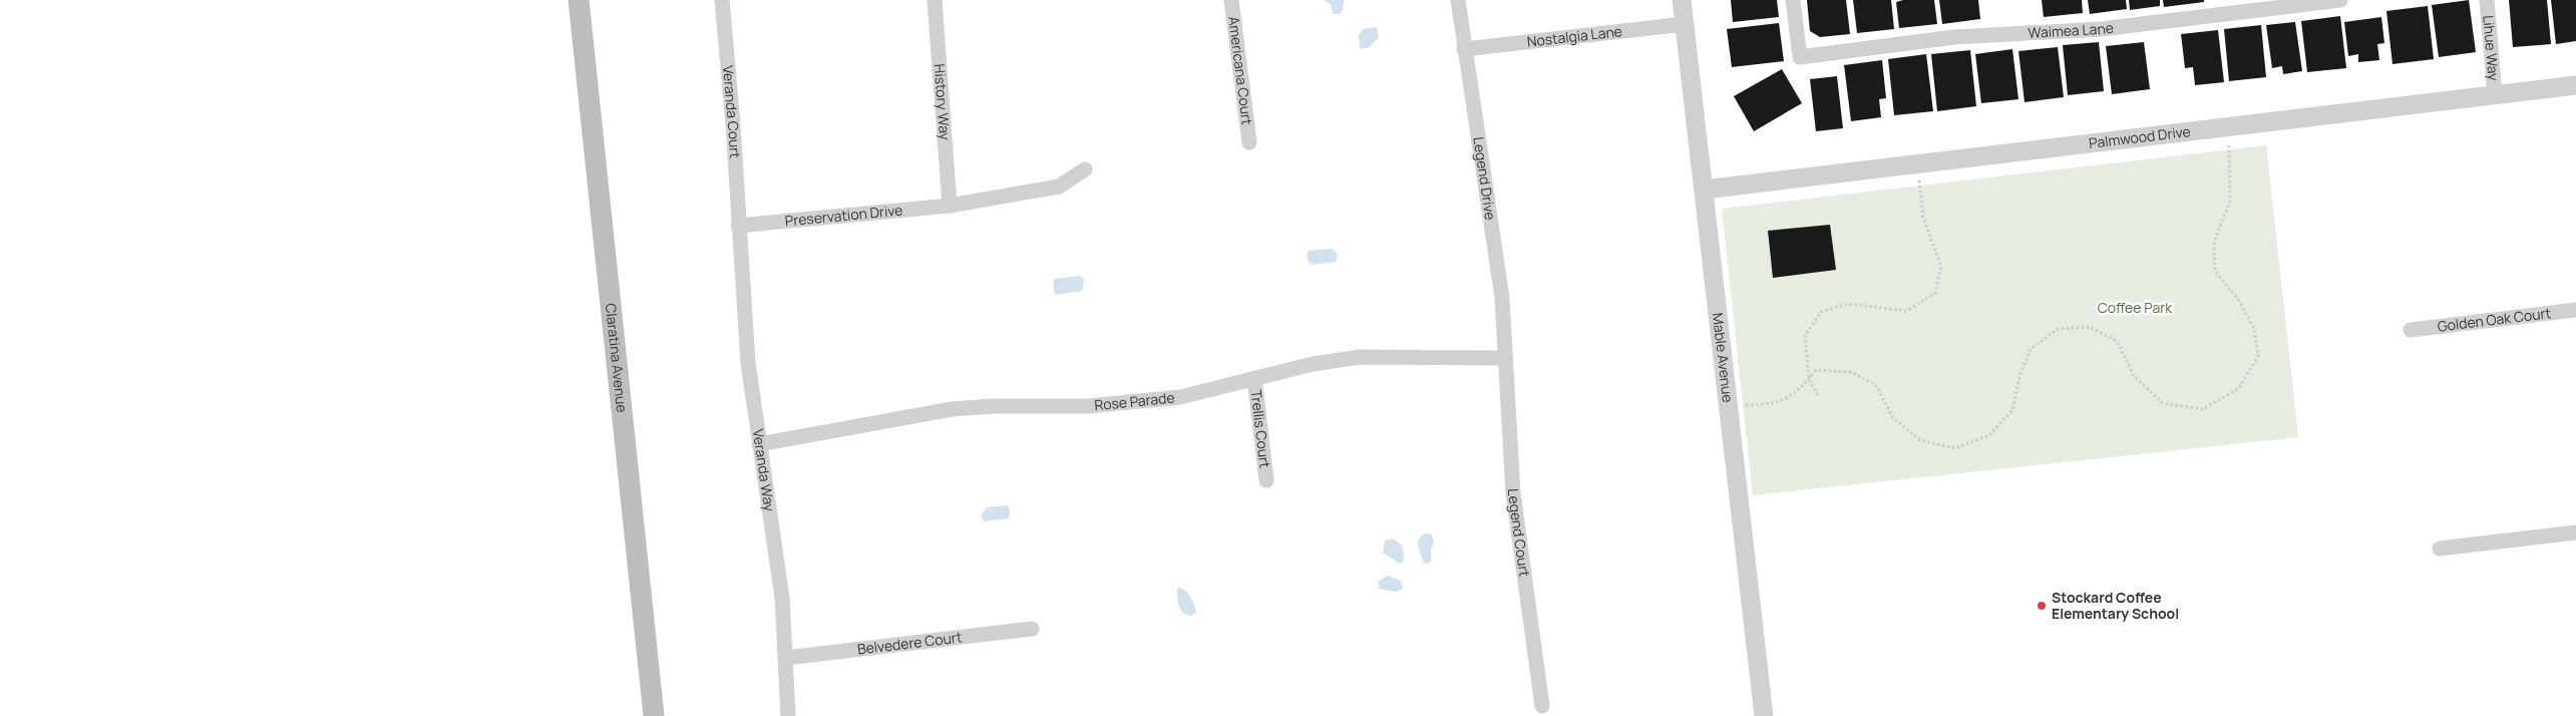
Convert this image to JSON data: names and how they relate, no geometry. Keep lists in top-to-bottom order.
{
  "streets": {
    "main road": ["Claratina Avenue"],
    "street": [
      "Waimea Lane",
      "Nostalgia Lane",
      "Lihue Way",
      "Americana Court",
      "History Way",
      "Veranda Court",
      "Palmwood Drive",
      "Legend Drive",
      "Preservation Drive",
      "Golden Oak Court",
      "Mable Avenue",
      "Rose Parade",
      "Trellis Court",
      "Veranda Way",
      "Legend Court",
      "Belvedere Court"
    ]
  },
  "crossings": [
    ["Nostalgia Lane", "Legend Drive"],
    ["Nostalgia Lane", "Mable Avenue"],
    ["Lihue Way", "Palmwood Drive"],
    ["History Way", "Preservation Drive"],
    ["Veranda Court", "Preservation Drive"],
    ["Veranda Court", "Veranda Way"],
    ["Palmwood Drive", "Mable Avenue"],
    ["Legend Drive", "Rose Parade"],
    ["Legend Drive", "Legend Court"],
    ["Preservation Drive", "Veranda Way"],
    ["Rose Parade", "Trellis Court"],
    ["Rose Parade", "Veranda Way"],
    ["Rose Parade", "Legend Court"],
    ["Veranda Way", "Belvedere Court"]
  ],
  "parks": ["Coffee Park"],
  "places": ["Stockard Coffee Elementary School"]
}
